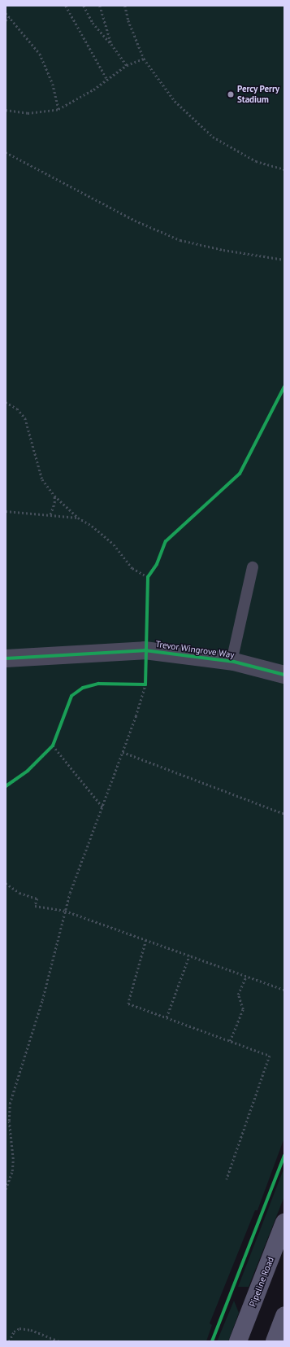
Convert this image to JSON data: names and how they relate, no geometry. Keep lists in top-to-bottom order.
{
  "streets": {
    "main road": ["Pipeline Road"],
    "street": ["Trevor Wingrove Way"]
  },
  "places": ["Percy Perry Stadium"]
}
